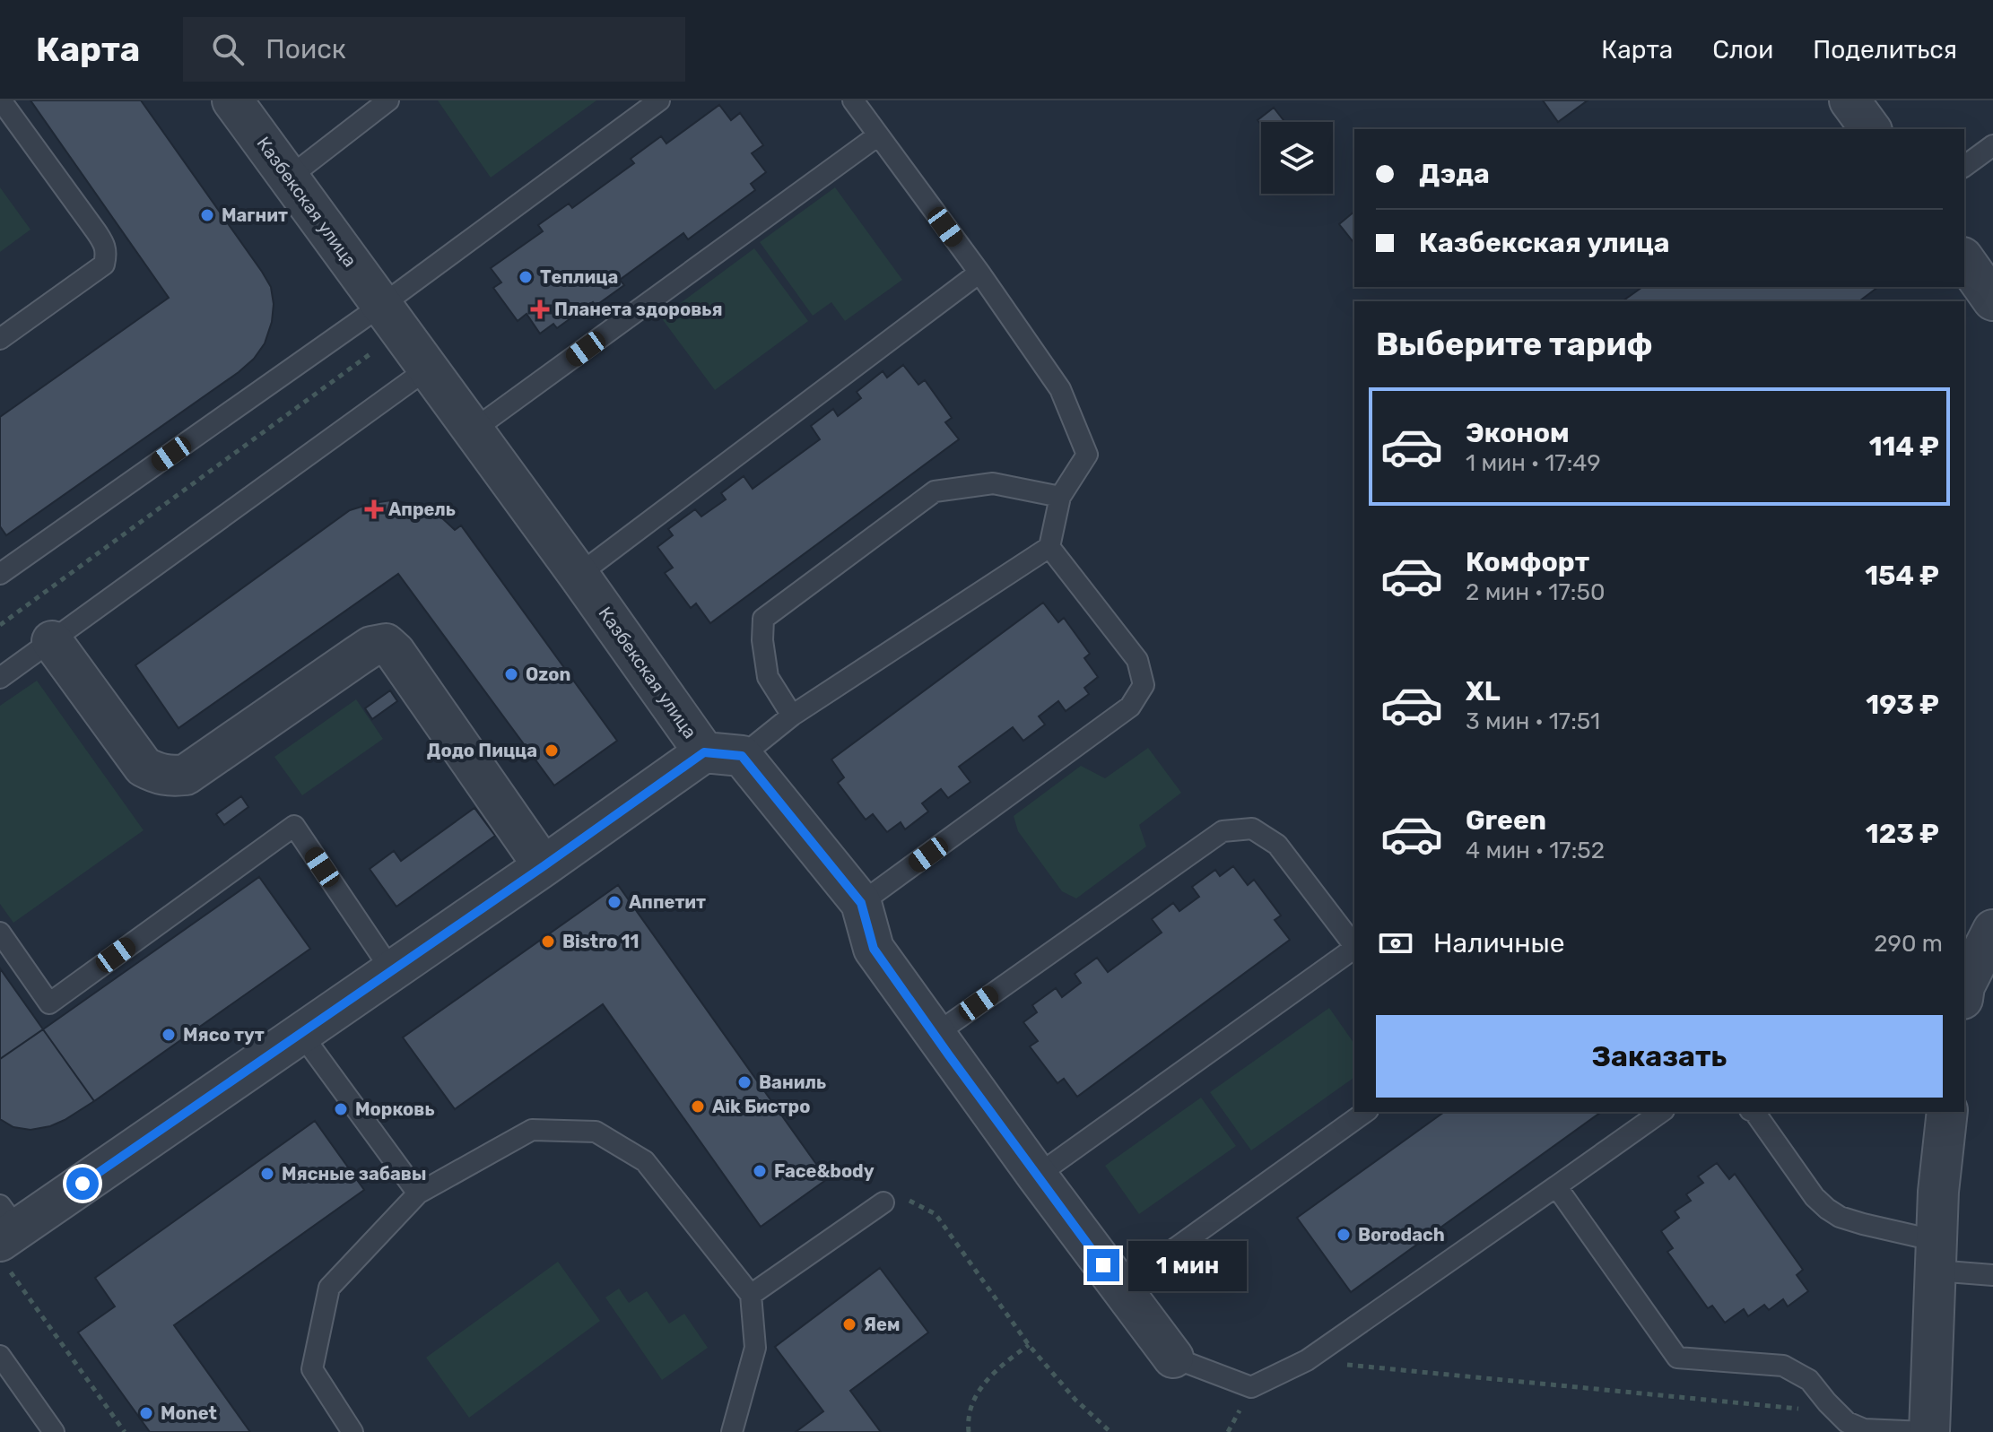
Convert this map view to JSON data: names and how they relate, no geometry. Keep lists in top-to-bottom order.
{
  "streets": {
    "street": ["Казбекская улица"]
  },
  "places": {
    "other": [
      "Магнит",
      "Теплица",
      "Ozon",
      "Додо Пицца",
      "Аппетит",
      "Bistro 11",
      "Мясо тут",
      "Ваниль",
      "Aik Бистро",
      "Морковь",
      "Face&body",
      "Мясные забавы",
      "Borodach",
      "Яем",
      "Monet"
    ],
    "health": ["Планета здоровья", "Апрель"]
  },
  "page": {
    "header": "Карта",
    "search": "Поиск",
    "nav": ["Карта", "Слои", "Поделиться"],
    "banner": ["Дэда", "Казбекская улица"],
    "heading": "Выберите тариф",
    "list": [
      {
        "name": "Эконом",
        "note": "1 мин · 17:49",
        "value": "114 ₽"
      },
      {
        "name": "Комфорт",
        "note": "2 мин · 17:50",
        "value": "154 ₽"
      },
      {
        "name": "XL",
        "note": "3 мин · 17:51",
        "value": "193 ₽"
      },
      {
        "name": "Green",
        "note": "4 мин · 17:52",
        "value": "123 ₽"
      }
    ],
    "pay": ["Наличные", "290 m"],
    "buttons": "Заказать",
    "bubble": "1 мин"
  }
}
